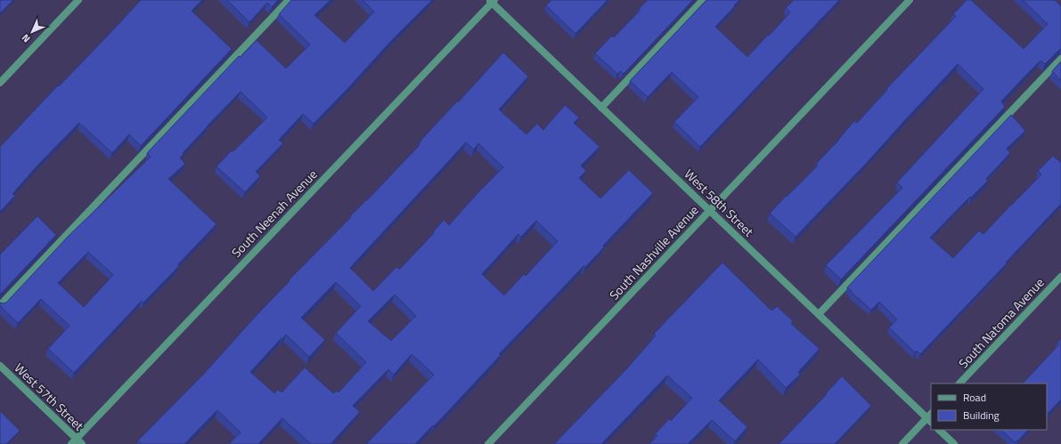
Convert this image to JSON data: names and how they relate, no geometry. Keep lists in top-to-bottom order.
{
  "streets": {
    "street": [
      "West 58th Street",
      "South Neenah Avenue",
      "South Nashville Avenue",
      "South Natoma Avenue",
      "West 57th Street"
    ]
  },
  "crossings": [
    ["West 58th Street", "South Neenah Avenue"],
    ["West 58th Street", "South Nashville Avenue"],
    ["South Neenah Avenue", "West 57th Street"]
  ],
  "legend": ["Road", "Building"],
  "north": "bottom left"
}
